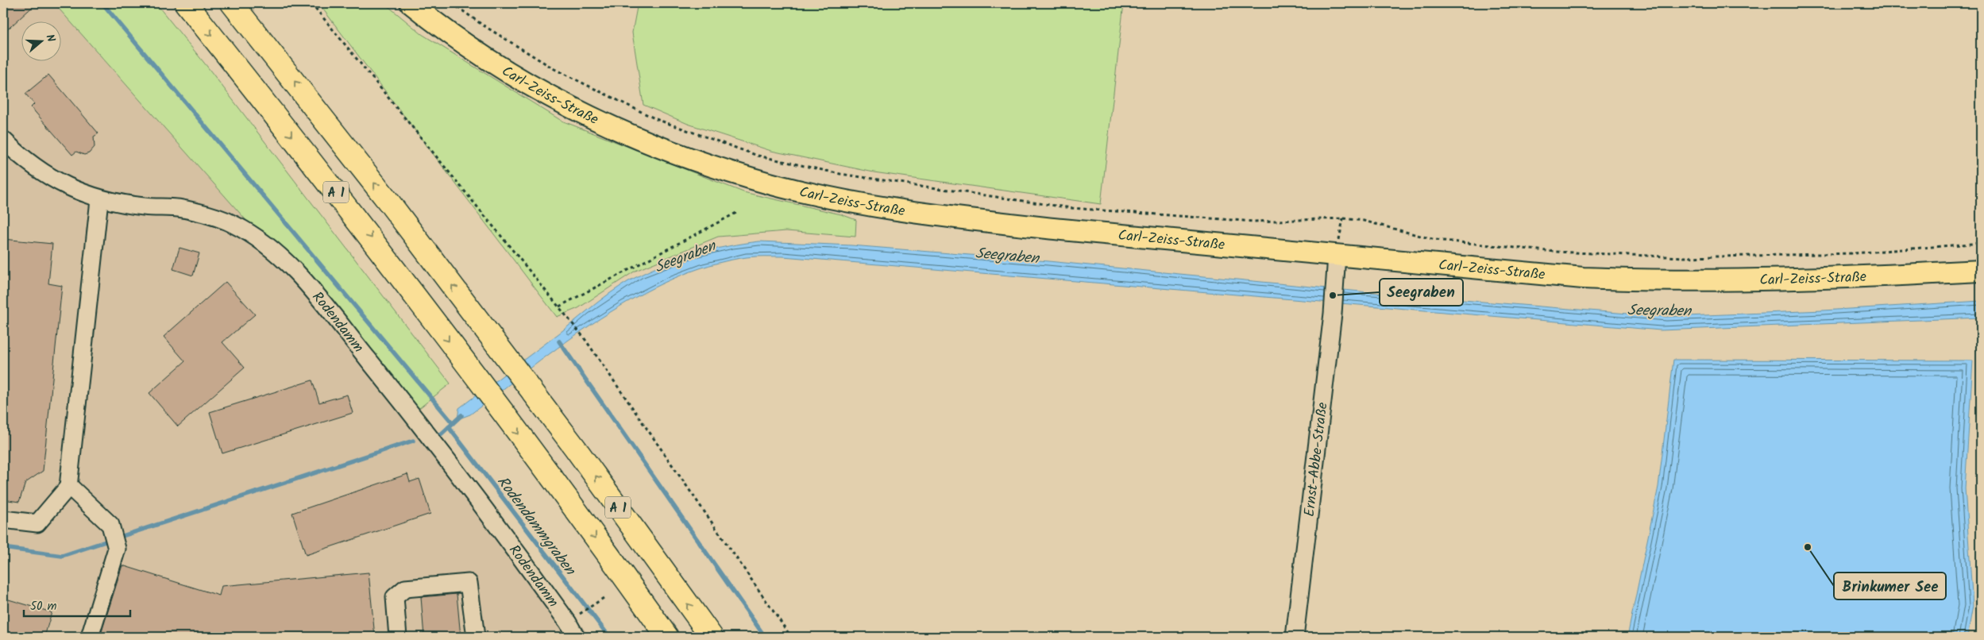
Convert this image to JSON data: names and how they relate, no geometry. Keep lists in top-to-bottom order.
{
  "streets": {
    "highway": ["A 1"],
    "main road": ["Carl-Zeiss-Straße"],
    "street": ["Rodendamm", "Ernst-Abbe-Straße"]
  },
  "crossings": [
    ["Carl-Zeiss-Straße", "Ernst-Abbe-Straße"]
  ],
  "water": ["Seegraben", "Rodendammgraben"],
  "places": ["Seegraben", "Brinkumer See"],
  "scale_bar": "50 m",
  "north": "right"
}
